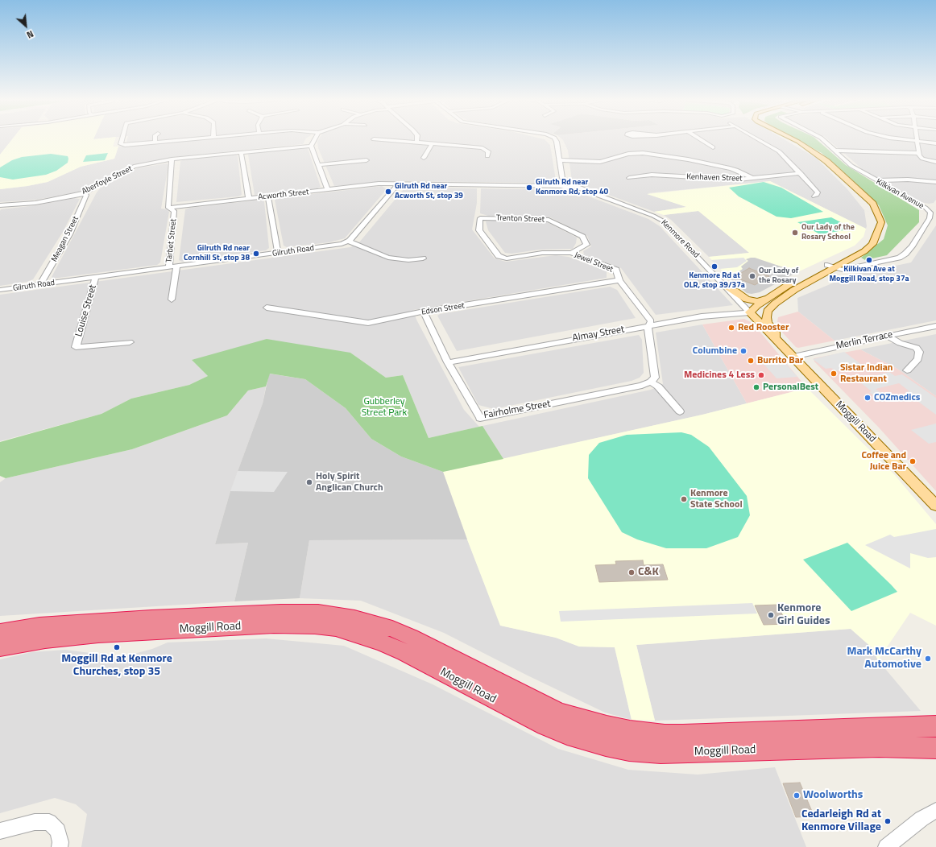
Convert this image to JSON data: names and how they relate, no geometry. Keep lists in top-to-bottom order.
{
  "streets": {
    "highway": ["Moggill Road"],
    "street": [
      "Kenhaven Street",
      "Aberfoyle Street",
      "Kilkivan Avenue",
      "Acworth Street",
      "Trenton Street",
      "Meagan Street",
      "Kenmore Road",
      "Tarbet Street",
      "Gilruth Road",
      "Jewel Street",
      "Edson Street",
      "Louise Street",
      "Almay Street",
      "Merlin Terrace",
      "Fairholme Street"
    ]
  },
  "crossings": [
    ["Aberfoyle Street", "Meagan Street"],
    ["Aberfoyle Street", "Tarbet Street"],
    ["Kilkivan Avenue", "Moggill Road"],
    ["Acworth Street", "Tarbet Street"],
    ["Trenton Street", "Jewel Street"],
    ["Meagan Street", "Gilruth Road"],
    ["Kenmore Road", "Almay Street"],
    ["Kenmore Road", "Moggill Road"],
    ["Tarbet Street", "Gilruth Road"],
    ["Gilruth Road", "Louise Street"],
    ["Jewel Street", "Edson Street"],
    ["Jewel Street", "Almay Street"],
    ["Edson Street", "Fairholme Street"],
    ["Almay Street", "Fairholme Street"],
    ["Almay Street", "Moggill Road"],
    ["Merlin Terrace", "Moggill Road"]
  ],
  "parks": ["Gubberley Street Park"],
  "places": [
    "Gilruth Rd near Kenmore Rd, stop 40",
    "Gilruth Rd near Acworth St, stop 39",
    "Our Lady of the Rosary School",
    "Gilruth Rd near Cornhill St, stop 38",
    "Kilkivan Ave at Moggill Road, stop 37a",
    "Kenmore Rd at OLR, stop 39/37a",
    "Our Lady of the Rosary",
    "Red Rooster",
    "Columbine",
    "Burrito Bar",
    "Sistar Indian Restaurant",
    "Medicines 4 Less",
    "PersonalBest",
    "COZmedics",
    "Coffee and Juice Bar",
    "Holy Spirit Anglican Church",
    "Kenmore State School",
    "C&K",
    "Kenmore Girl Guides",
    "Moggill Rd at Kenmore Churches, stop 35",
    "Mark McCarthy Automotive",
    "Woolworths",
    "Cedarleigh Rd at Kenmore Village"
  ],
  "north": "bottom right"
}
